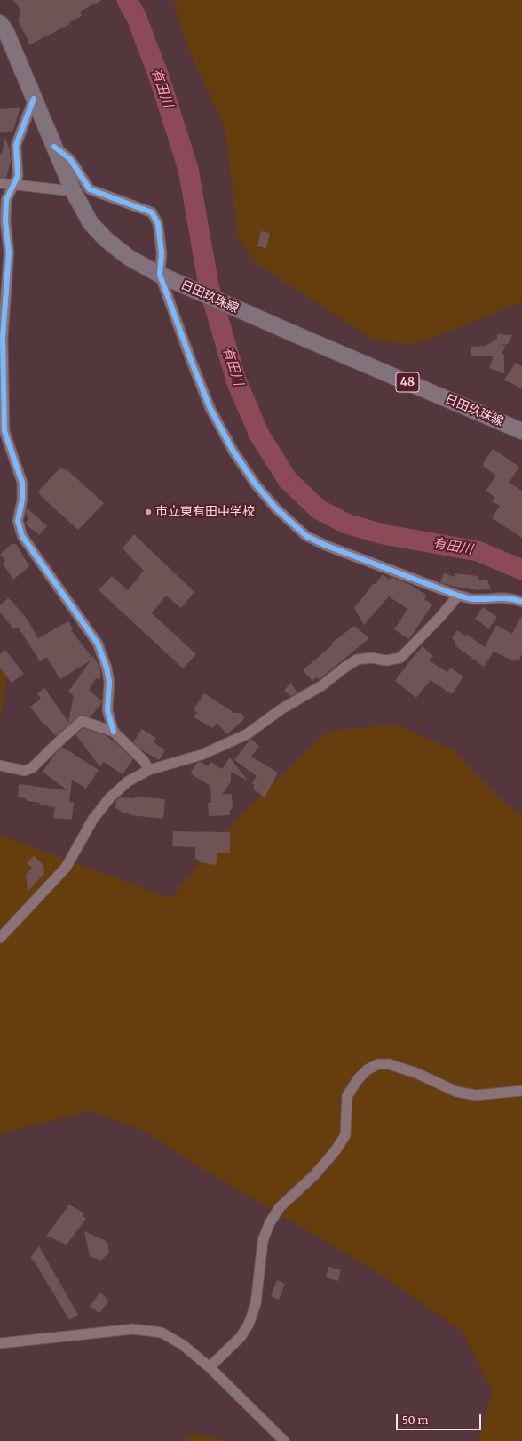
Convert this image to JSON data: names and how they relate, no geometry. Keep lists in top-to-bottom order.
{
  "streets": {
    "main road": ["日田玖珠線", "48"]
  },
  "water": ["有田川"],
  "places": ["市立東有田中学校"],
  "scale_bar": "50 m"
}
